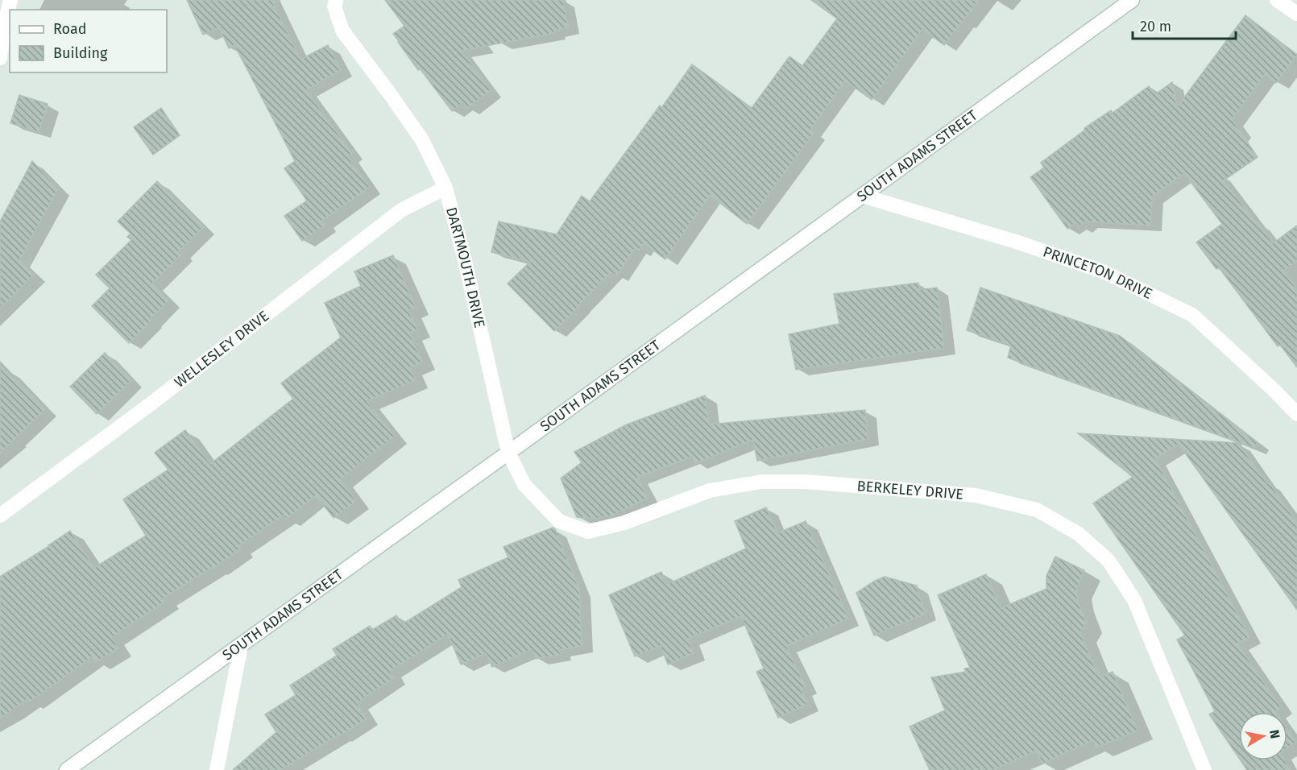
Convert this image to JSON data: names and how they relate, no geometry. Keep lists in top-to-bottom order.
{
  "streets": {
    "street": [
      "SOUTH ADAMS STREET",
      "DARTMOUTH DRIVE",
      "PRINCETON DRIVE",
      "WELLESLEY DRIVE",
      "BERKELEY DRIVE"
    ]
  },
  "crossings": [
    ["SOUTH ADAMS STREET", "DARTMOUTH DRIVE"],
    ["SOUTH ADAMS STREET", "PRINCETON DRIVE"],
    ["SOUTH ADAMS STREET", "BERKELEY DRIVE"],
    ["DARTMOUTH DRIVE", "WELLESLEY DRIVE"],
    ["DARTMOUTH DRIVE", "BERKELEY DRIVE"]
  ],
  "legend": ["Road", "Building"],
  "scale_bar": "20 m",
  "north": "right"
}
